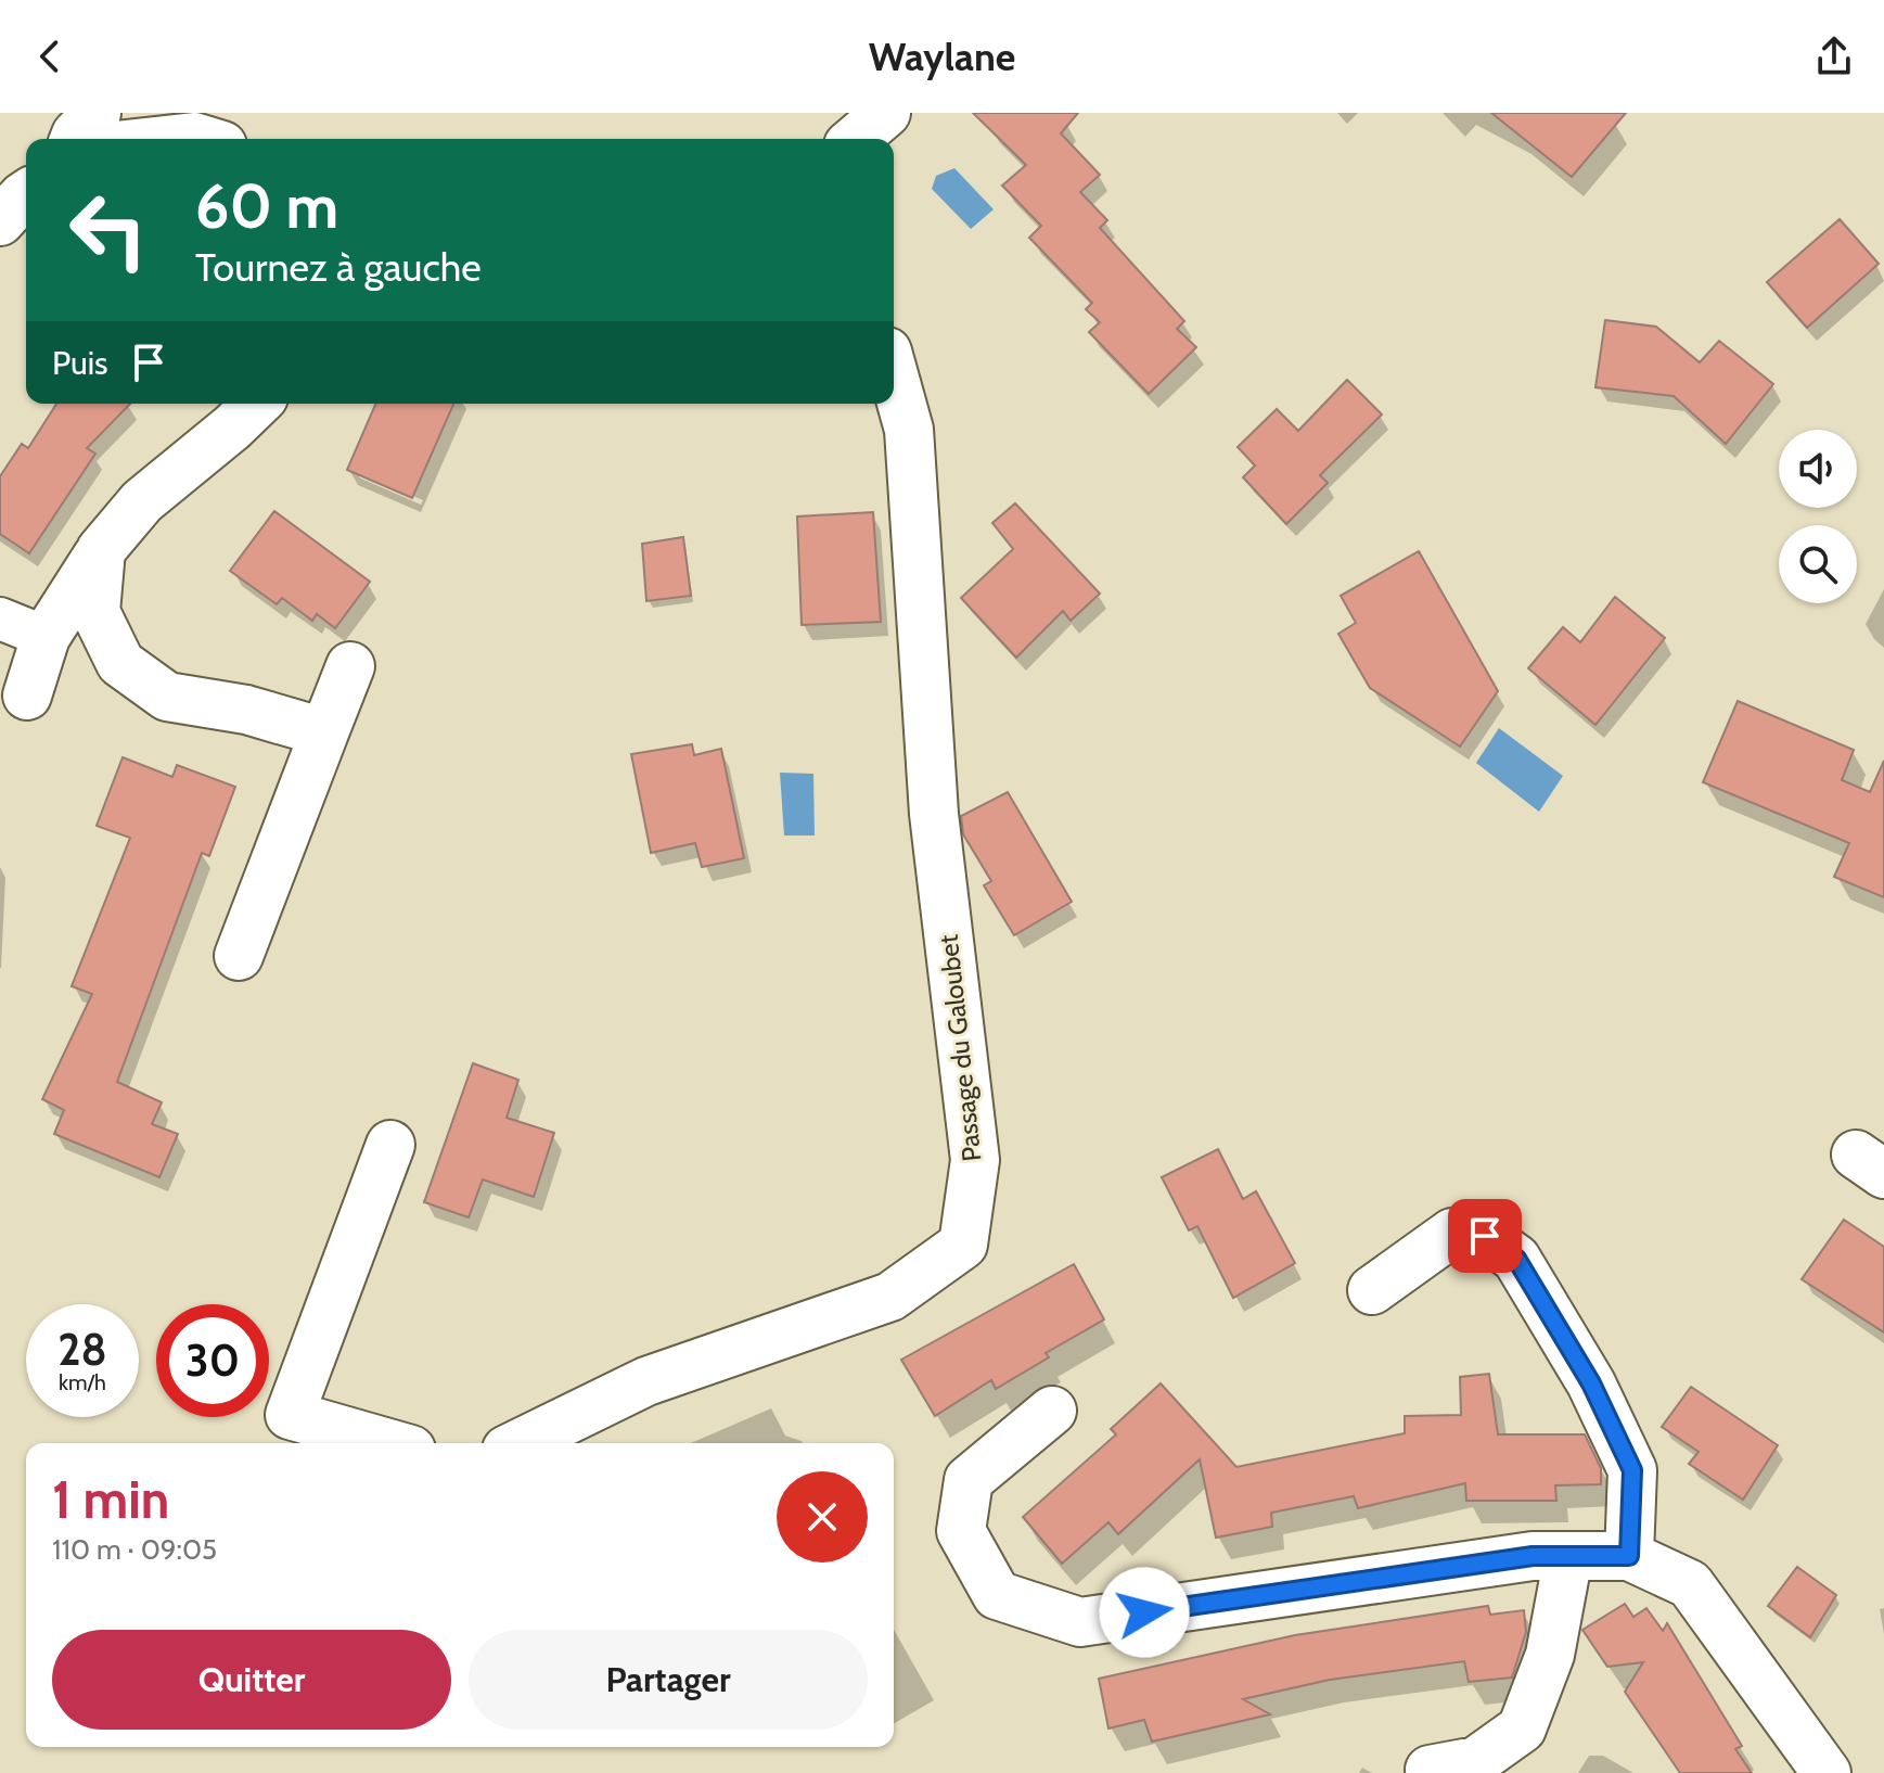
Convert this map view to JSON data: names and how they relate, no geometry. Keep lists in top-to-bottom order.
{
  "streets": {
    "street": ["Passage du Galoubet"]
  },
  "page": {
    "header": "Waylane",
    "turn": ["60 m", "Tournez à gauche"],
    "then": "Puis",
    "speed": "28 km/h",
    "limit": "30",
    "heading": ["1 min", "110 m · 09:05"],
    "buttons": ["Quitter", "Partager"]
  }
}
